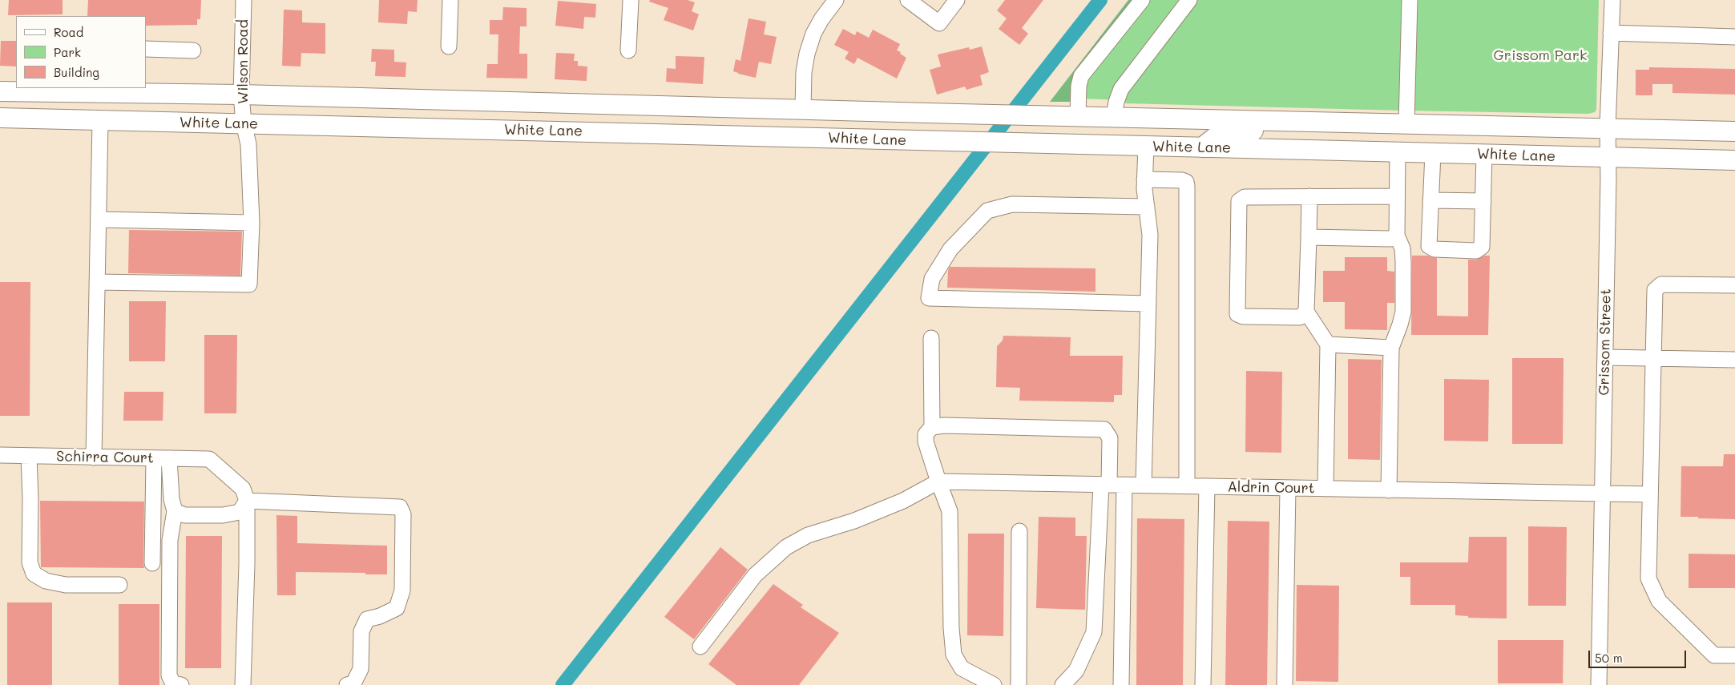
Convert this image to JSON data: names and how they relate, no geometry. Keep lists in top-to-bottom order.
{
  "streets": {
    "main road": ["White Lane"],
    "street": [
      "Wilson Road",
      "Grissom Street",
      "Schirra Court",
      "Aldrin Court"
    ]
  },
  "crossings": [
    ["Wilson Road", "White Lane"],
    ["White Lane", "Grissom Street"],
    ["Grissom Street", "Aldrin Court"]
  ],
  "parks": ["Grissom Park"],
  "legend": ["Road", "Park", "Building"],
  "scale_bar": "50 m"
}
